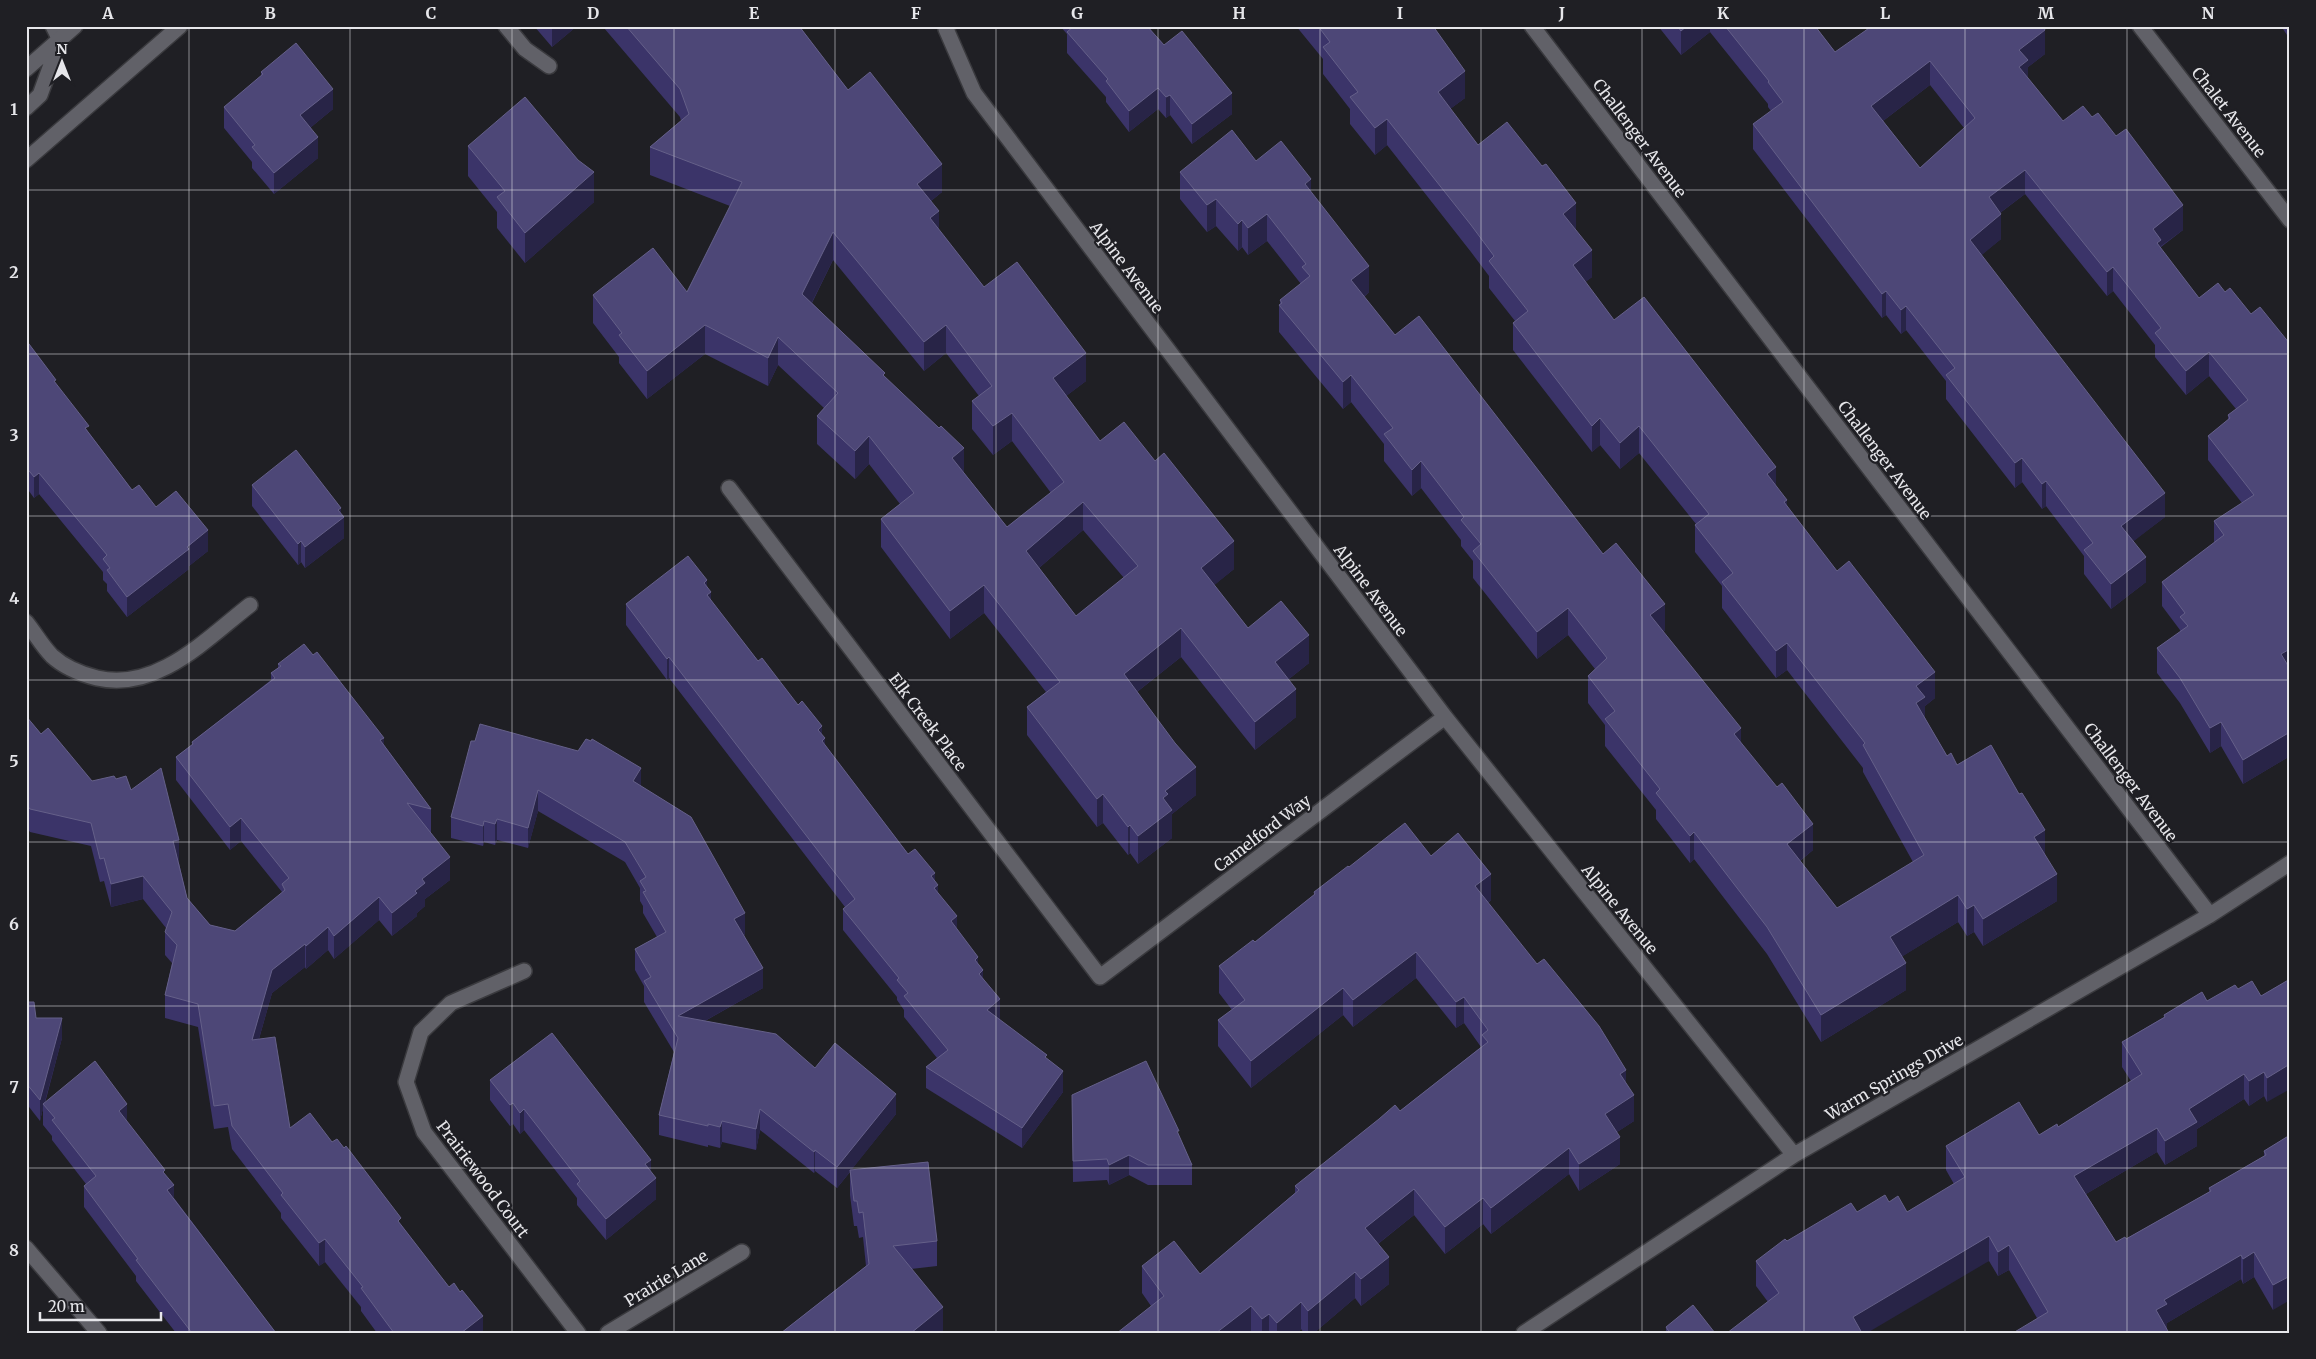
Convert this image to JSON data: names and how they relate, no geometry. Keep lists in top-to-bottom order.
{
  "streets": {
    "street": [
      "Chalet Avenue",
      "Challenger Avenue",
      "Alpine Avenue",
      "Elk Creek Place",
      "Camelford Way",
      "Warm Springs Drive",
      "Prairiewood Court",
      "Prairie Lane"
    ]
  },
  "crossings": [
    ["Challenger Avenue", "Warm Springs Drive"],
    ["Alpine Avenue", "Camelford Way"],
    ["Alpine Avenue", "Warm Springs Drive"],
    ["Elk Creek Place", "Camelford Way"]
  ],
  "scale_bar": "20 m",
  "north": "top",
  "grid": {
    "columns": [
      "A",
      "B",
      "C",
      "D",
      "E",
      "F",
      "G",
      "H",
      "I",
      "J",
      "K",
      "L",
      "M",
      "N"
    ],
    "rows": [
      "1",
      "2",
      "3",
      "4",
      "5",
      "6",
      "7",
      "8"
    ]
  }
}
